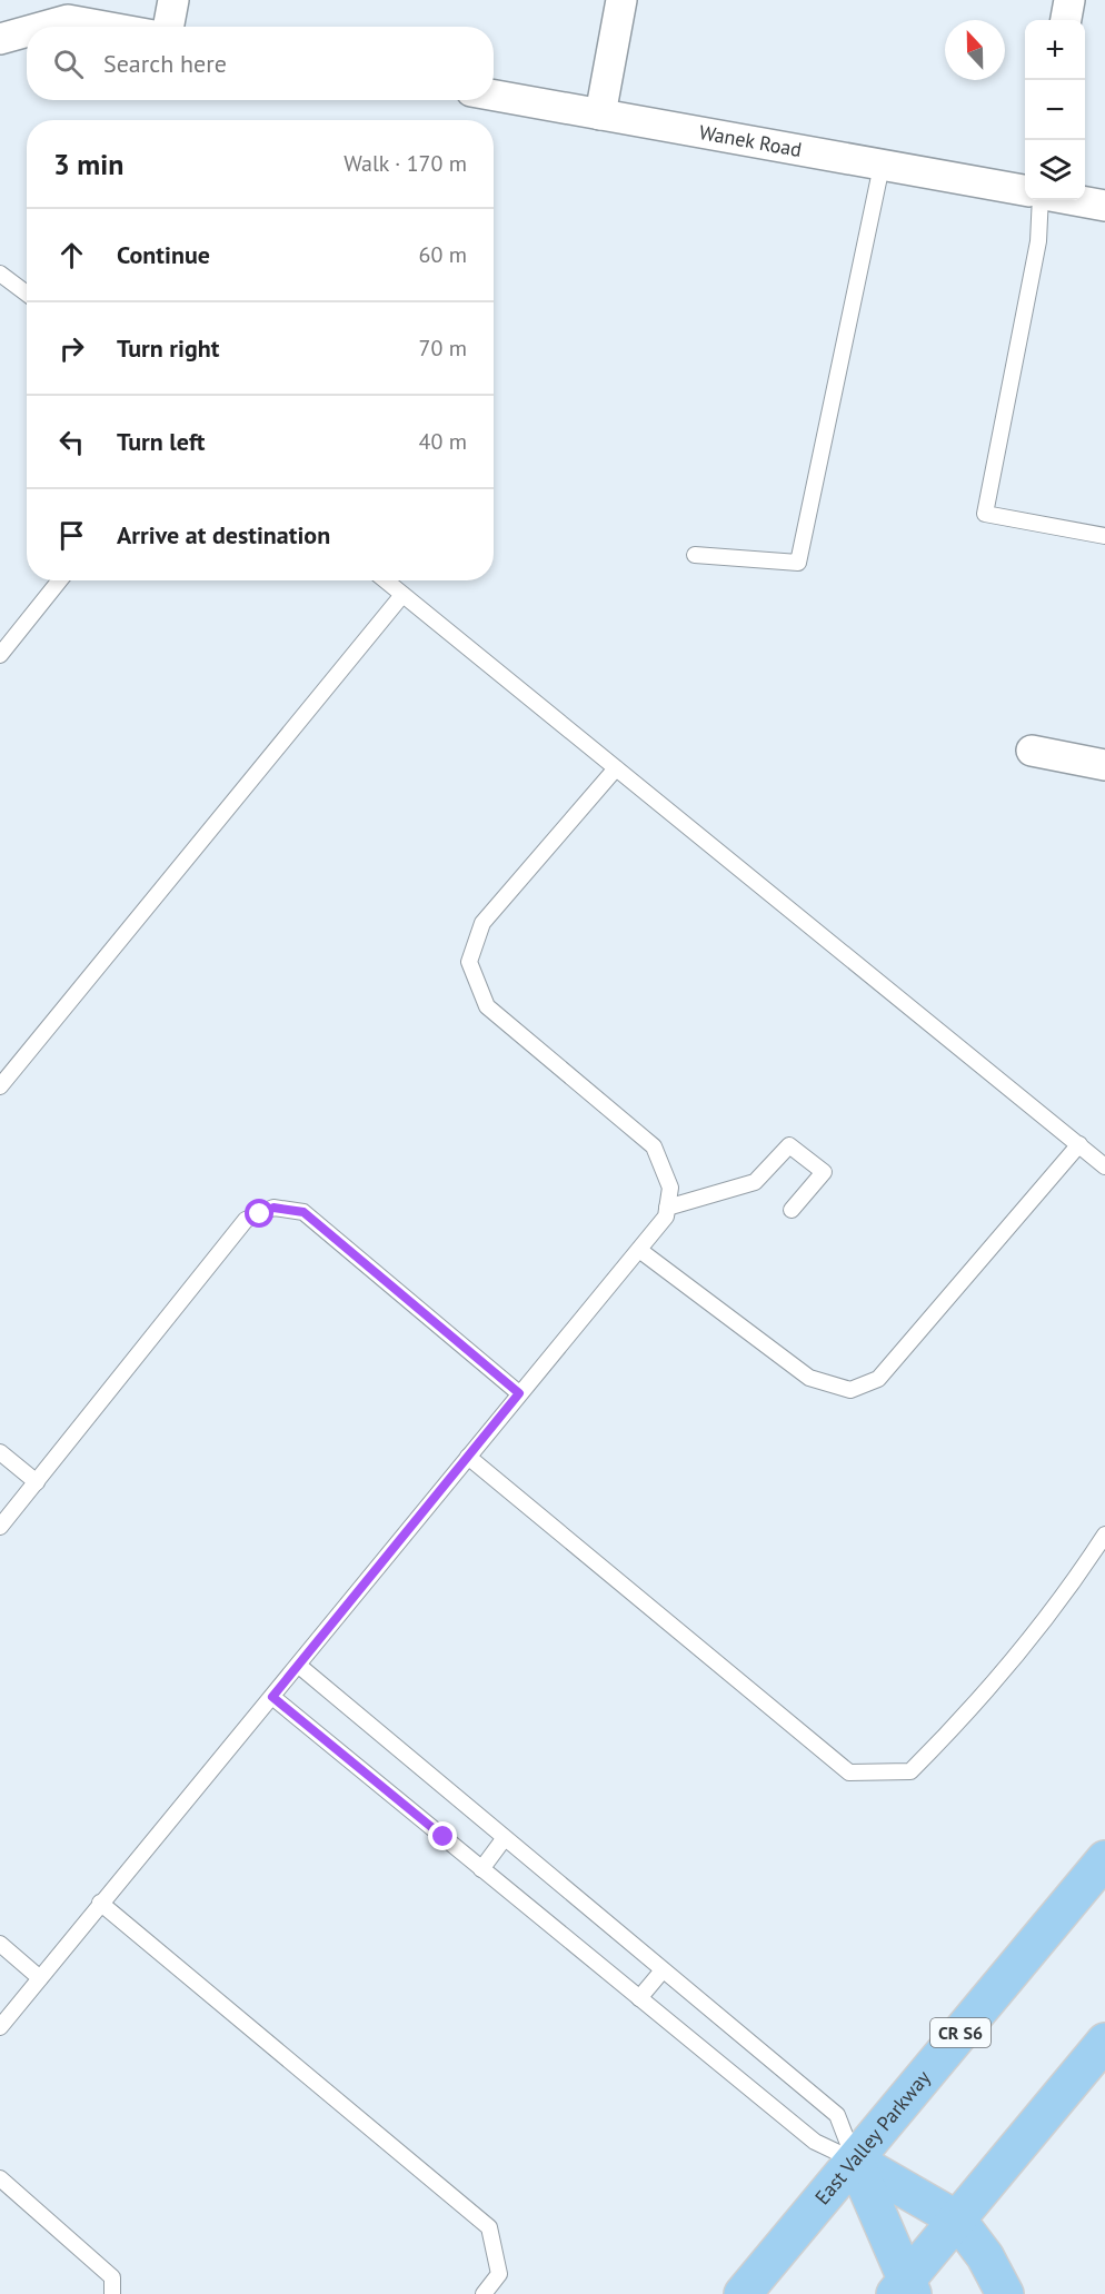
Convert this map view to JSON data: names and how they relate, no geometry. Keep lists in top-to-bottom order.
{
  "streets": {
    "main road": ["CR S6", "East Valley Parkway"],
    "street": ["Wanek Road"]
  },
  "north": "top",
  "page": {
    "map_buttons": ["+", "−"],
    "search": "Search here",
    "heading": ["3 min", "Walk · 170 m"],
    "list": [
      ["Continue", "60 m"],
      ["Turn right", "70 m"],
      ["Turn left", "40 m"],
      "Arrive at destination"
    ]
  }
}
